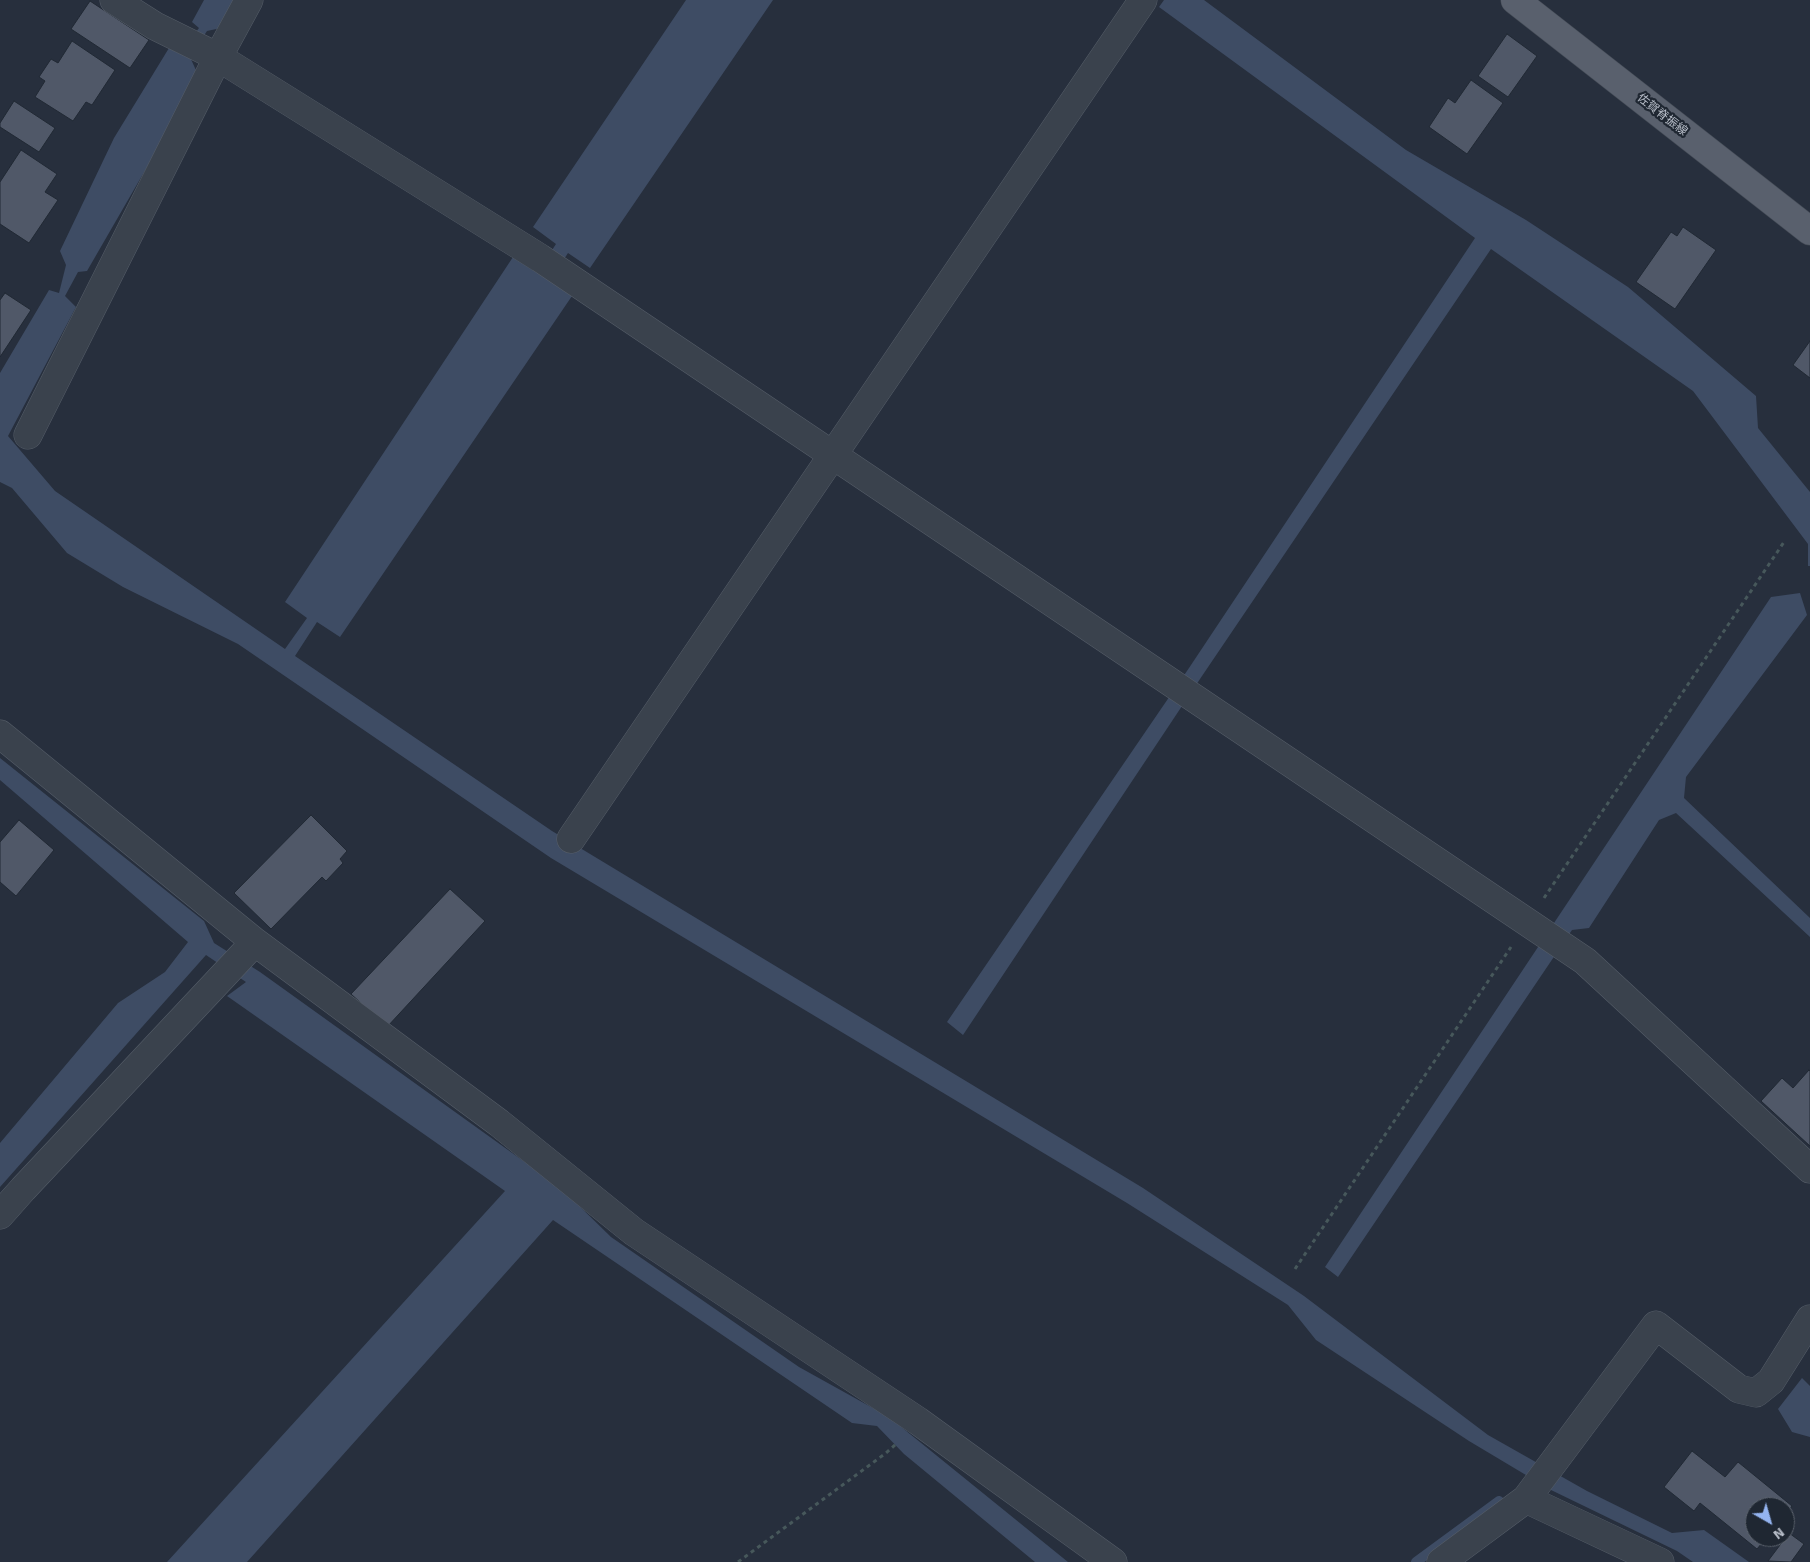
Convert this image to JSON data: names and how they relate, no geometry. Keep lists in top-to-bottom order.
{
  "streets": {
    "main road": ["佐賀脊振線"]
  },
  "north": "bottom right"
}
